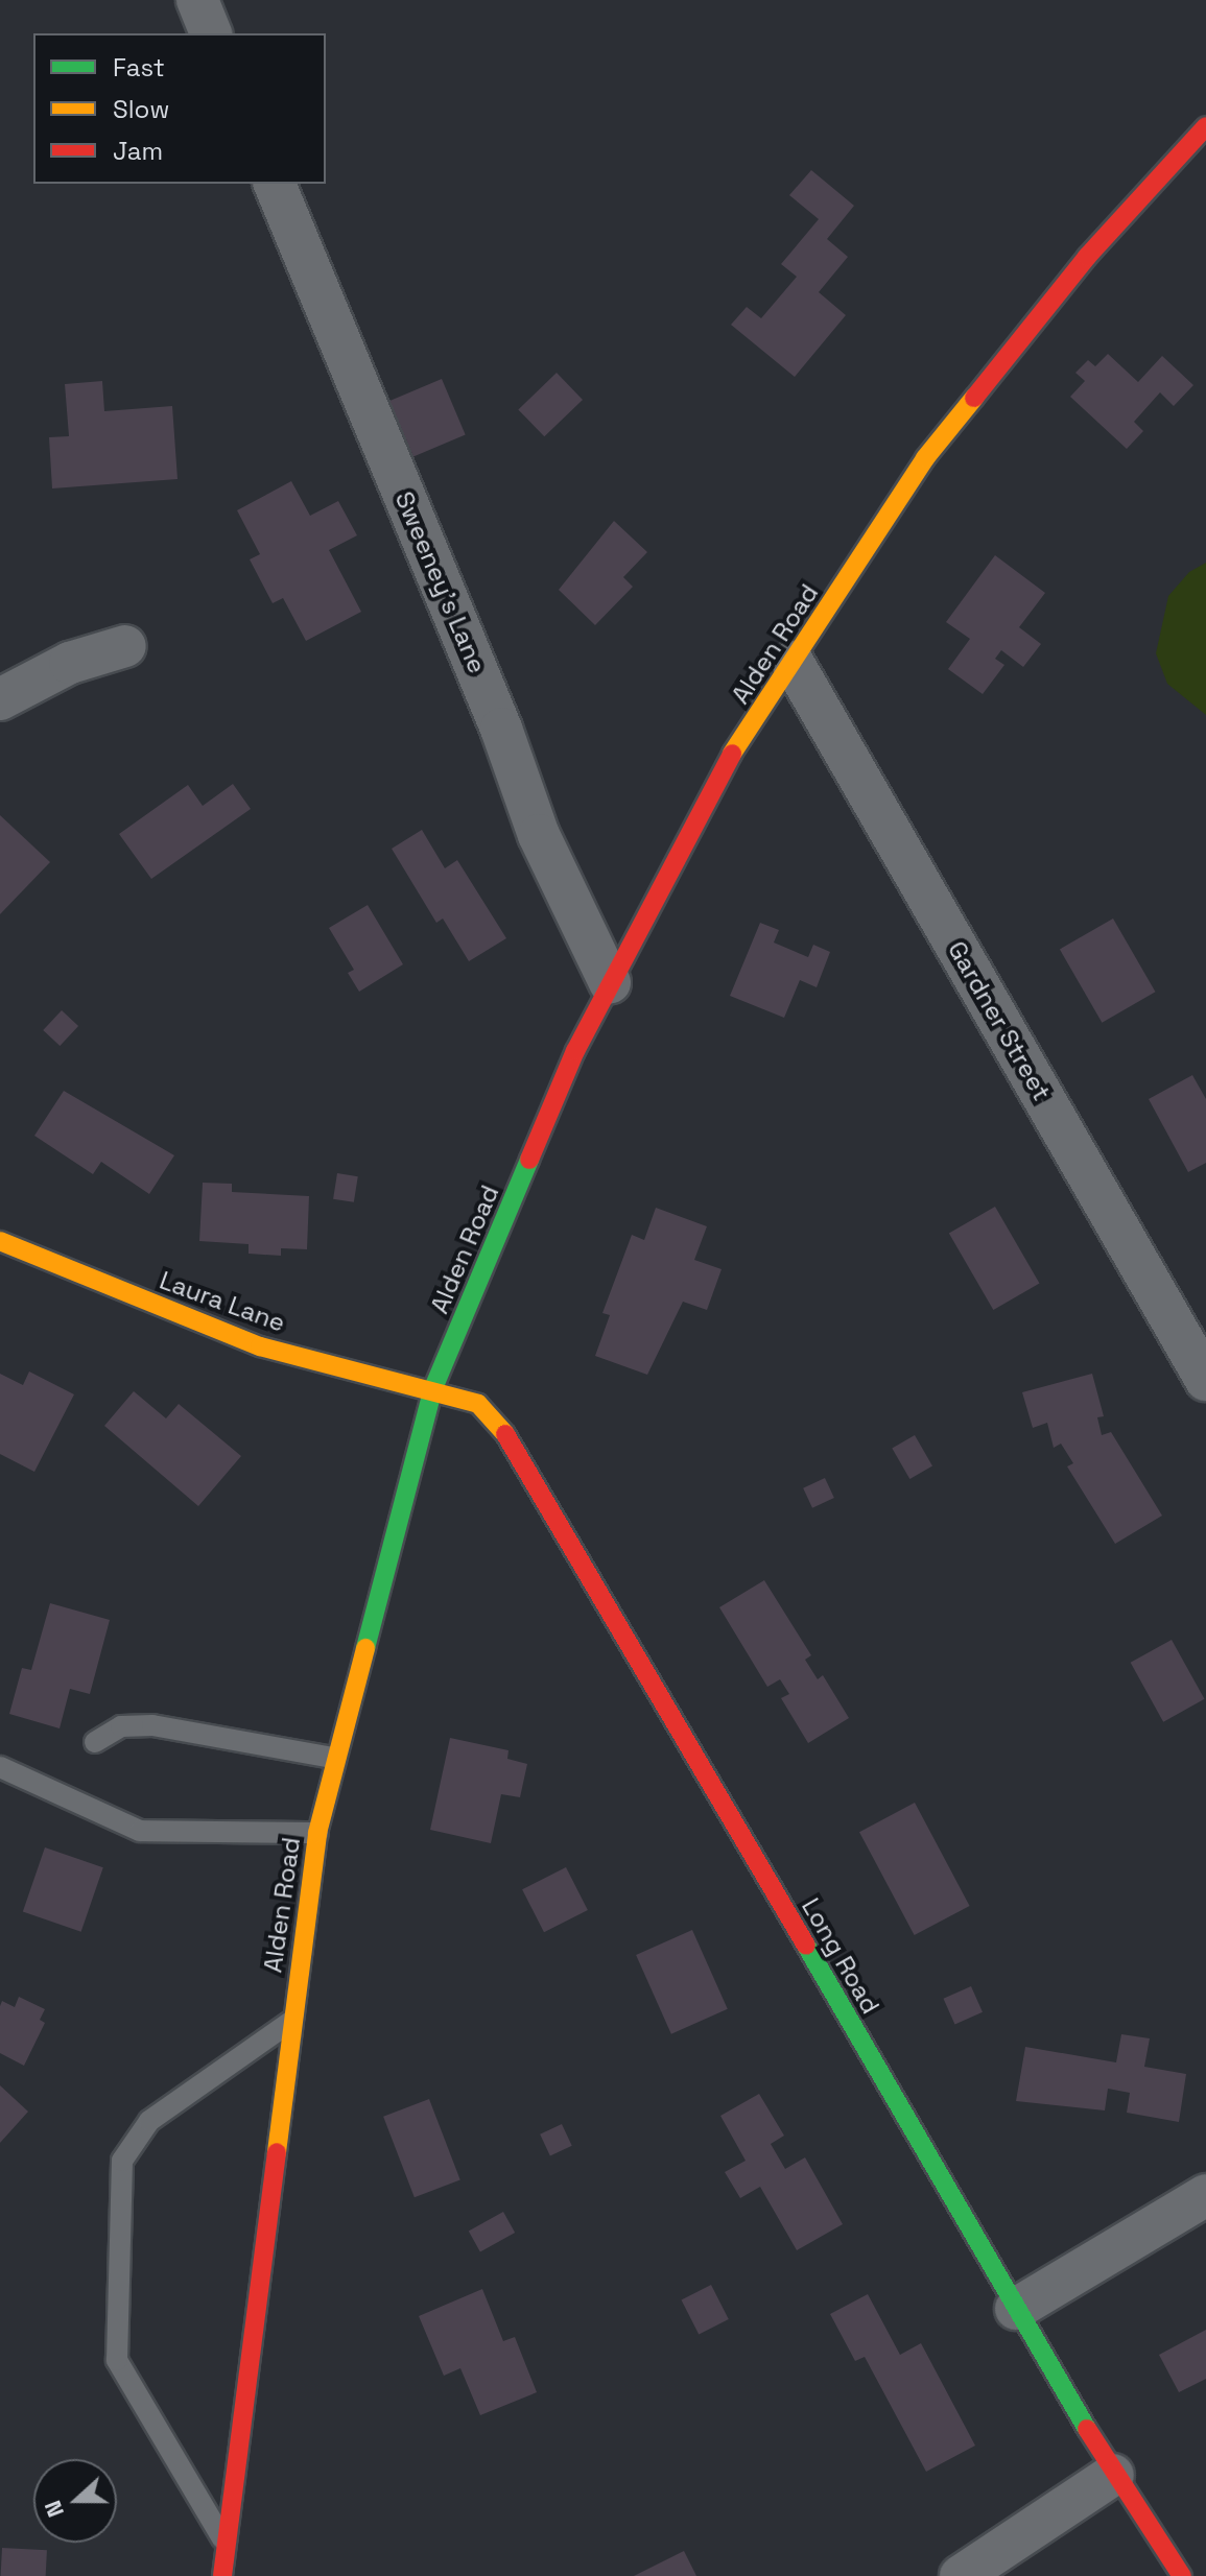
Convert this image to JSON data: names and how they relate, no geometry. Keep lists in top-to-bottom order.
{
  "streets": {
    "main road": ["Alden Road", "Laura Lane", "Long Road"],
    "street": ["Sweeney's Lane", "Gardner Street"]
  },
  "crossings": [
    ["Sweeney's Lane", "Alden Road"],
    ["Alden Road", "Gardner Street"],
    ["Alden Road", "Laura Lane"],
    ["Alden Road", "Long Road"],
    ["Laura Lane", "Long Road"]
  ],
  "legend": ["Fast", "Slow", "Jam"],
  "north": "left"
}
